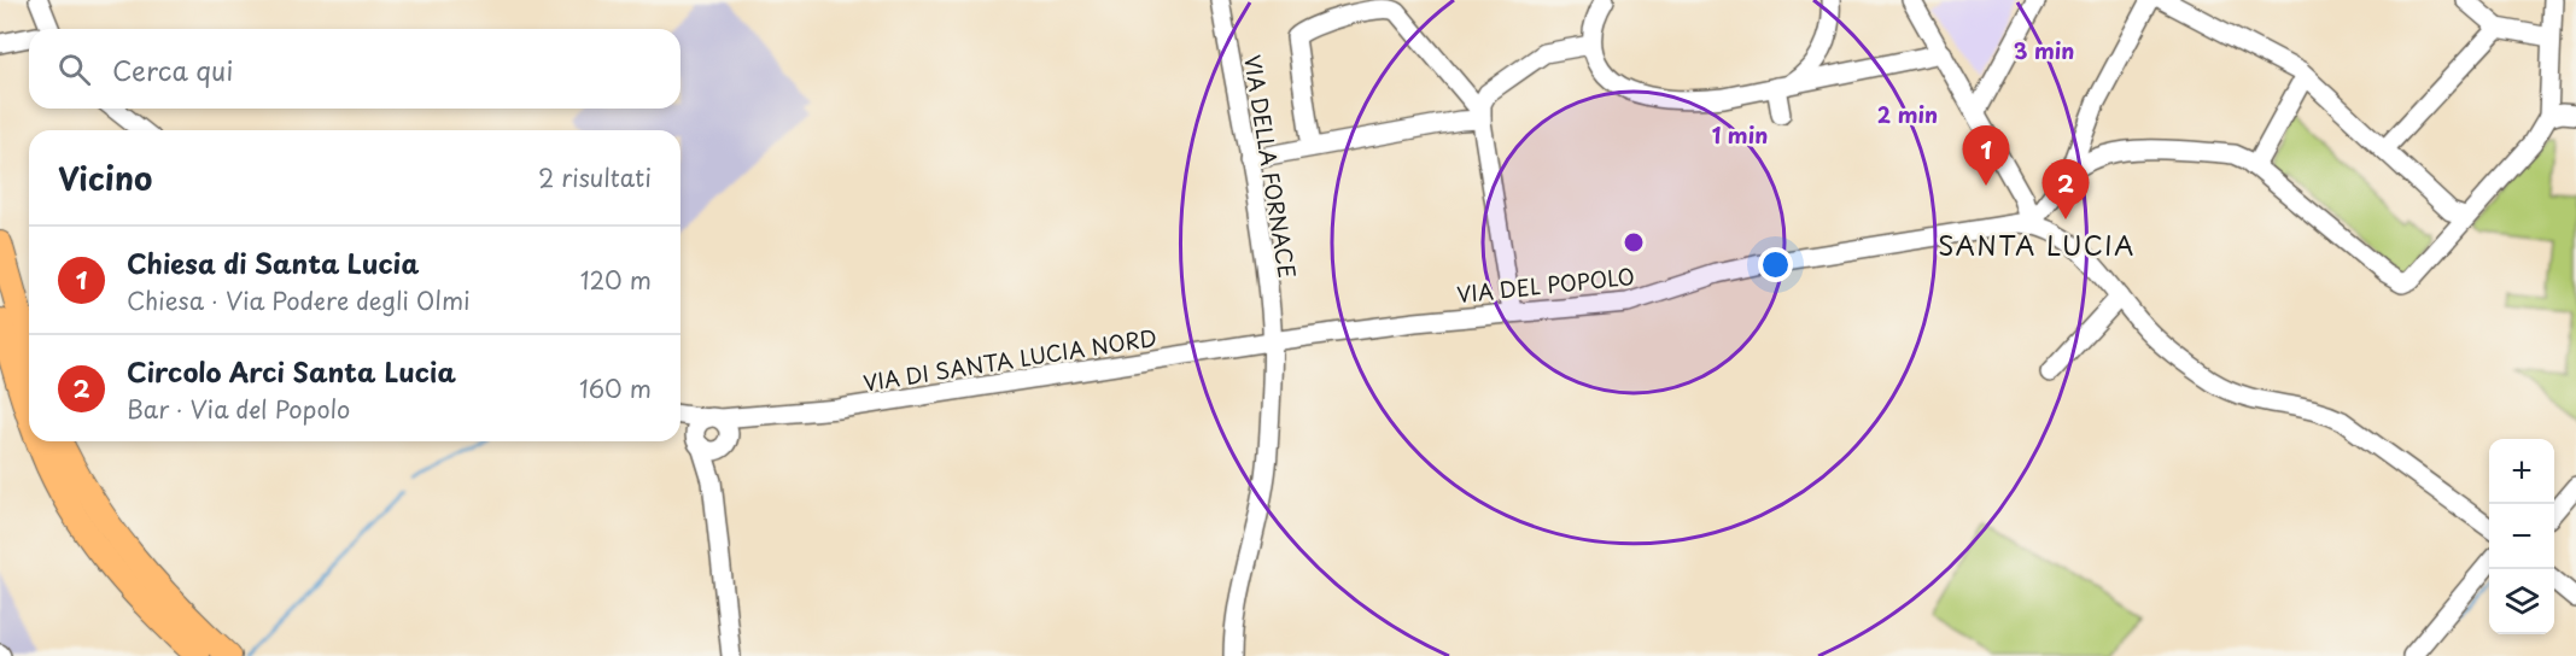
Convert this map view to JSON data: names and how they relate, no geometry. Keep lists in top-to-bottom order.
{
  "streets": {
    "street": ["VIA DELLA FORNACE", "VIA DEL POPOLO", "VIA DI SANTA LUCIA NORD"]
  },
  "crossings": [
    ["VIA DELLA FORNACE", "VIA DEL POPOLO"],
    ["VIA DELLA FORNACE", "VIA DI SANTA LUCIA NORD"],
    ["VIA DEL POPOLO", "VIA DI SANTA LUCIA NORD"]
  ],
  "districts": ["SANTA LUCIA"],
  "page": {
    "search": "Cerca qui",
    "pins": ["1", "2"],
    "heading": ["Vicino", "2 risultati"],
    "list": [
      {
        "mark": "1",
        "name": "Chiesa di Santa Lucia",
        "note": "Chiesa · Via Podere degli Olmi",
        "value": "120 m"
      },
      {
        "mark": "2",
        "name": "Circolo Arci Santa Lucia",
        "note": "Bar · Via del Popolo",
        "value": "160 m"
      }
    ],
    "map_buttons": ["+", "−"]
  },
  "rings": ["3 min", "2 min", "1 min"]
}
